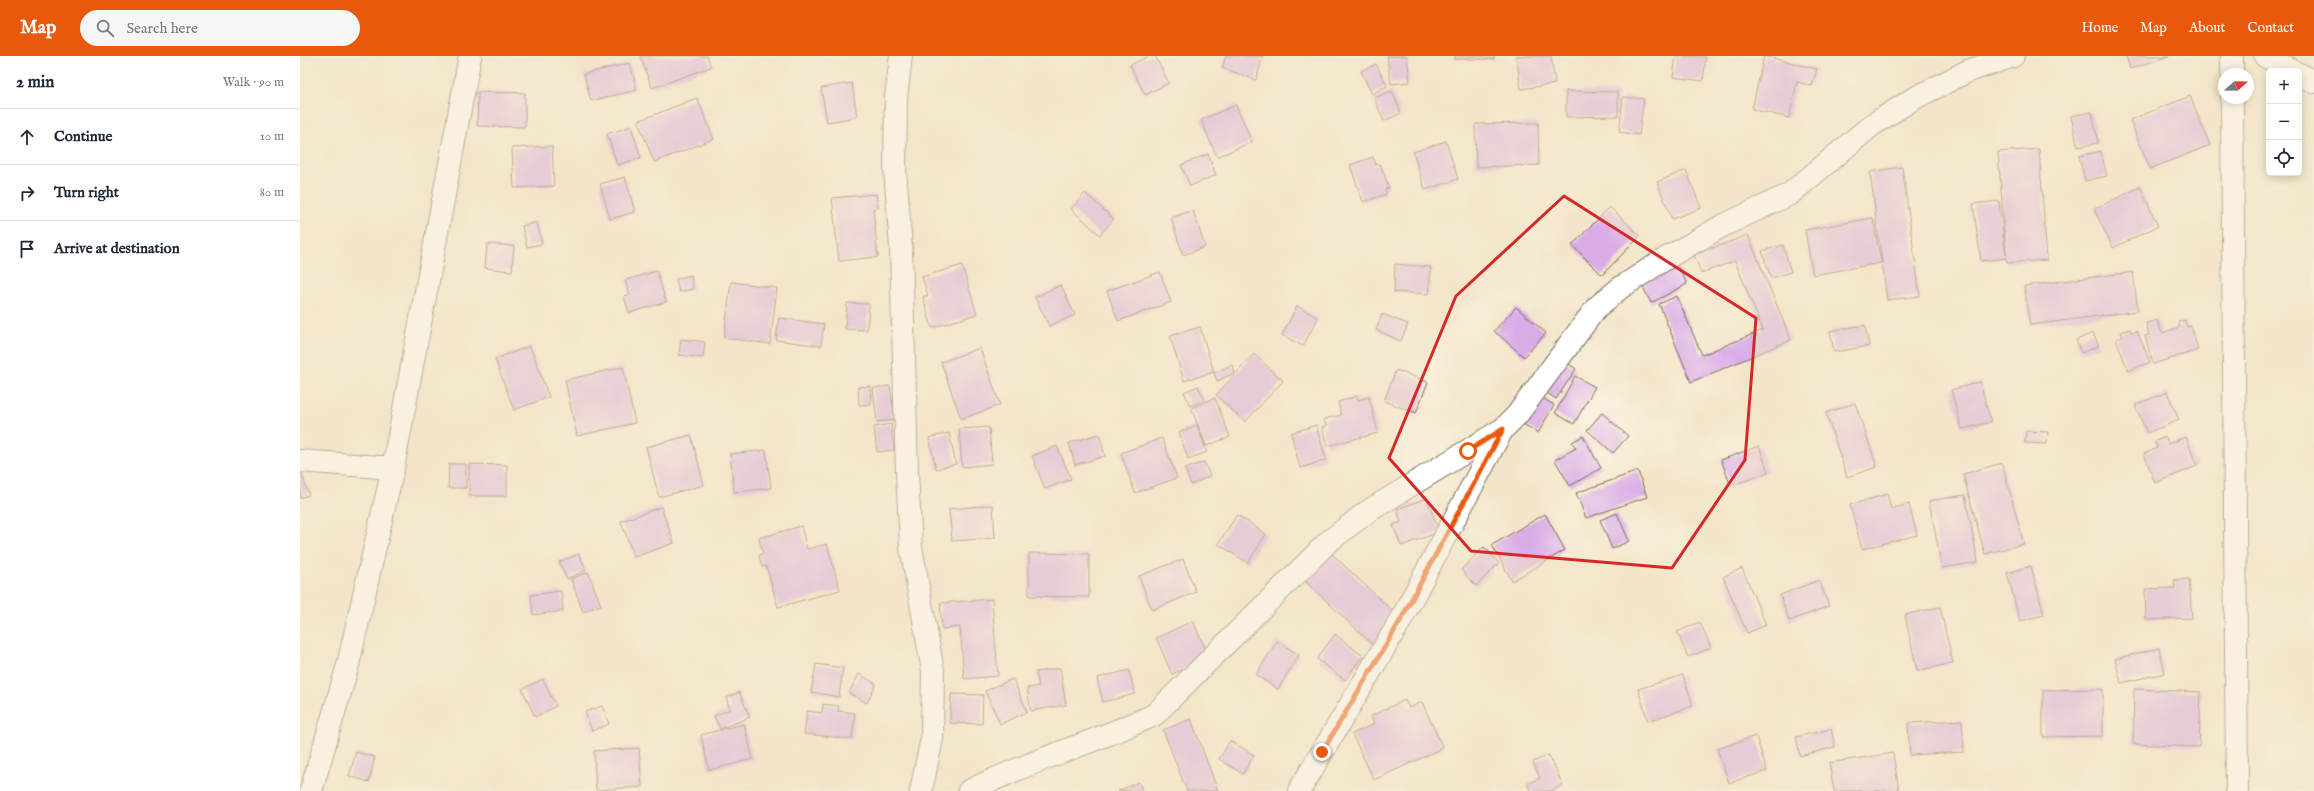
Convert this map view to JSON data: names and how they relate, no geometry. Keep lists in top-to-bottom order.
{
  "north": "right",
  "page": {
    "header": "Map",
    "search": "Search here",
    "nav": [
      "Home",
      "Map",
      "About",
      "Contact"
    ],
    "heading": ["2 min", "Walk · 90 m"],
    "map_buttons": ["+", "−"],
    "list": [
      ["Continue", "10 m"],
      ["Turn right", "80 m"],
      "Arrive at destination"
    ]
  }
}
